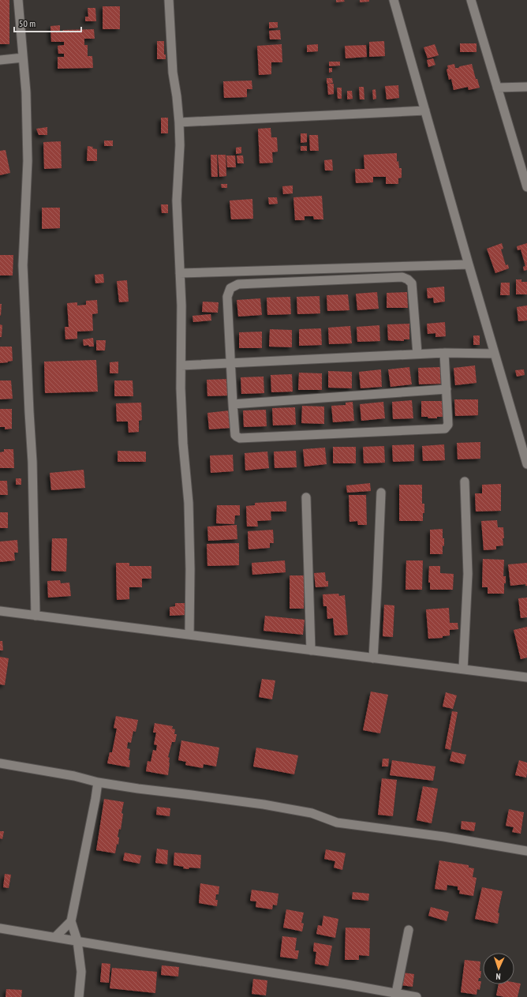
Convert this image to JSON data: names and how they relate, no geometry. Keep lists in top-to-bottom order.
{
  "scale_bar": "50 m",
  "north": "bottom"
}
